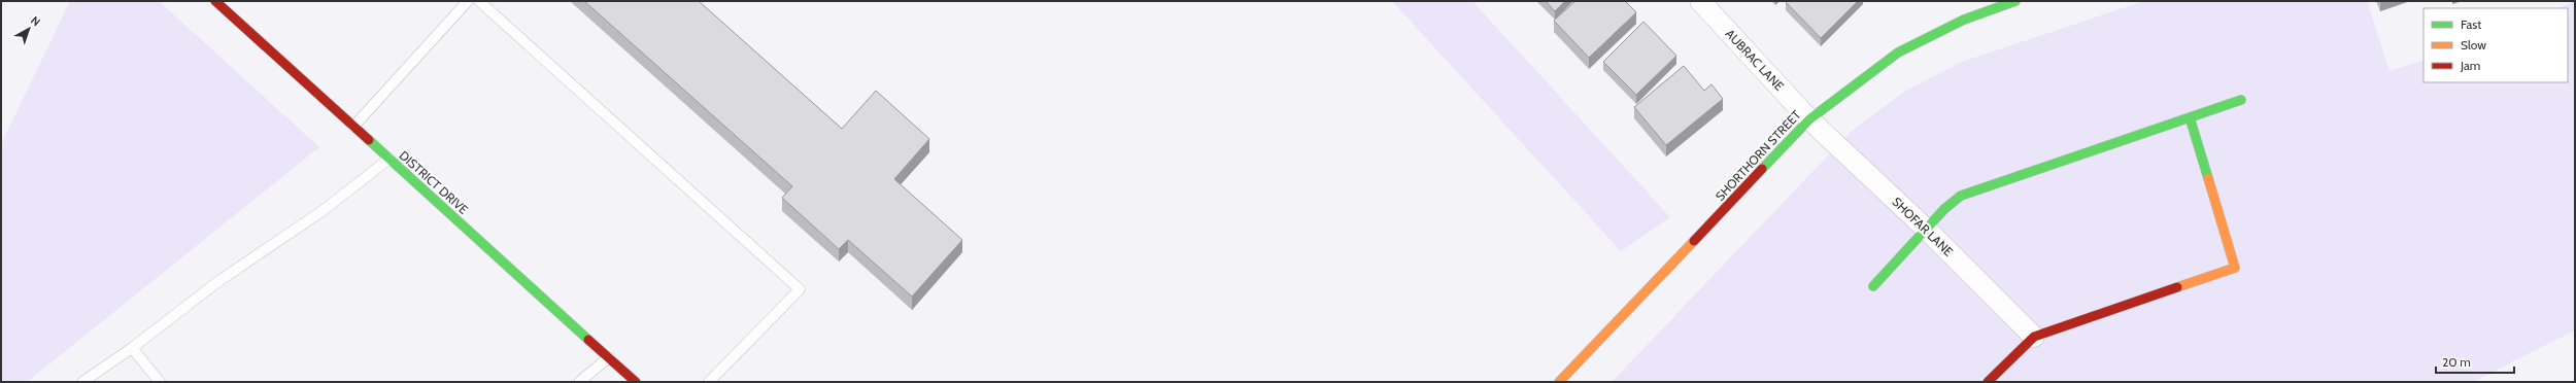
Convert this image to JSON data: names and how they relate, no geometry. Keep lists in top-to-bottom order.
{
  "streets": {
    "street": [
      "AUBRAC LANE",
      "SHORTHORN STREET",
      "DISTRICT DRIVE",
      "SHOFAR LANE"
    ]
  },
  "crossings": [
    ["AUBRAC LANE", "SHORTHORN STREET"],
    ["AUBRAC LANE", "SHOFAR LANE"],
    ["SHORTHORN STREET", "SHOFAR LANE"]
  ],
  "legend": ["Fast", "Slow", "Jam"],
  "scale_bar": "20 m",
  "north": "top right"
}
